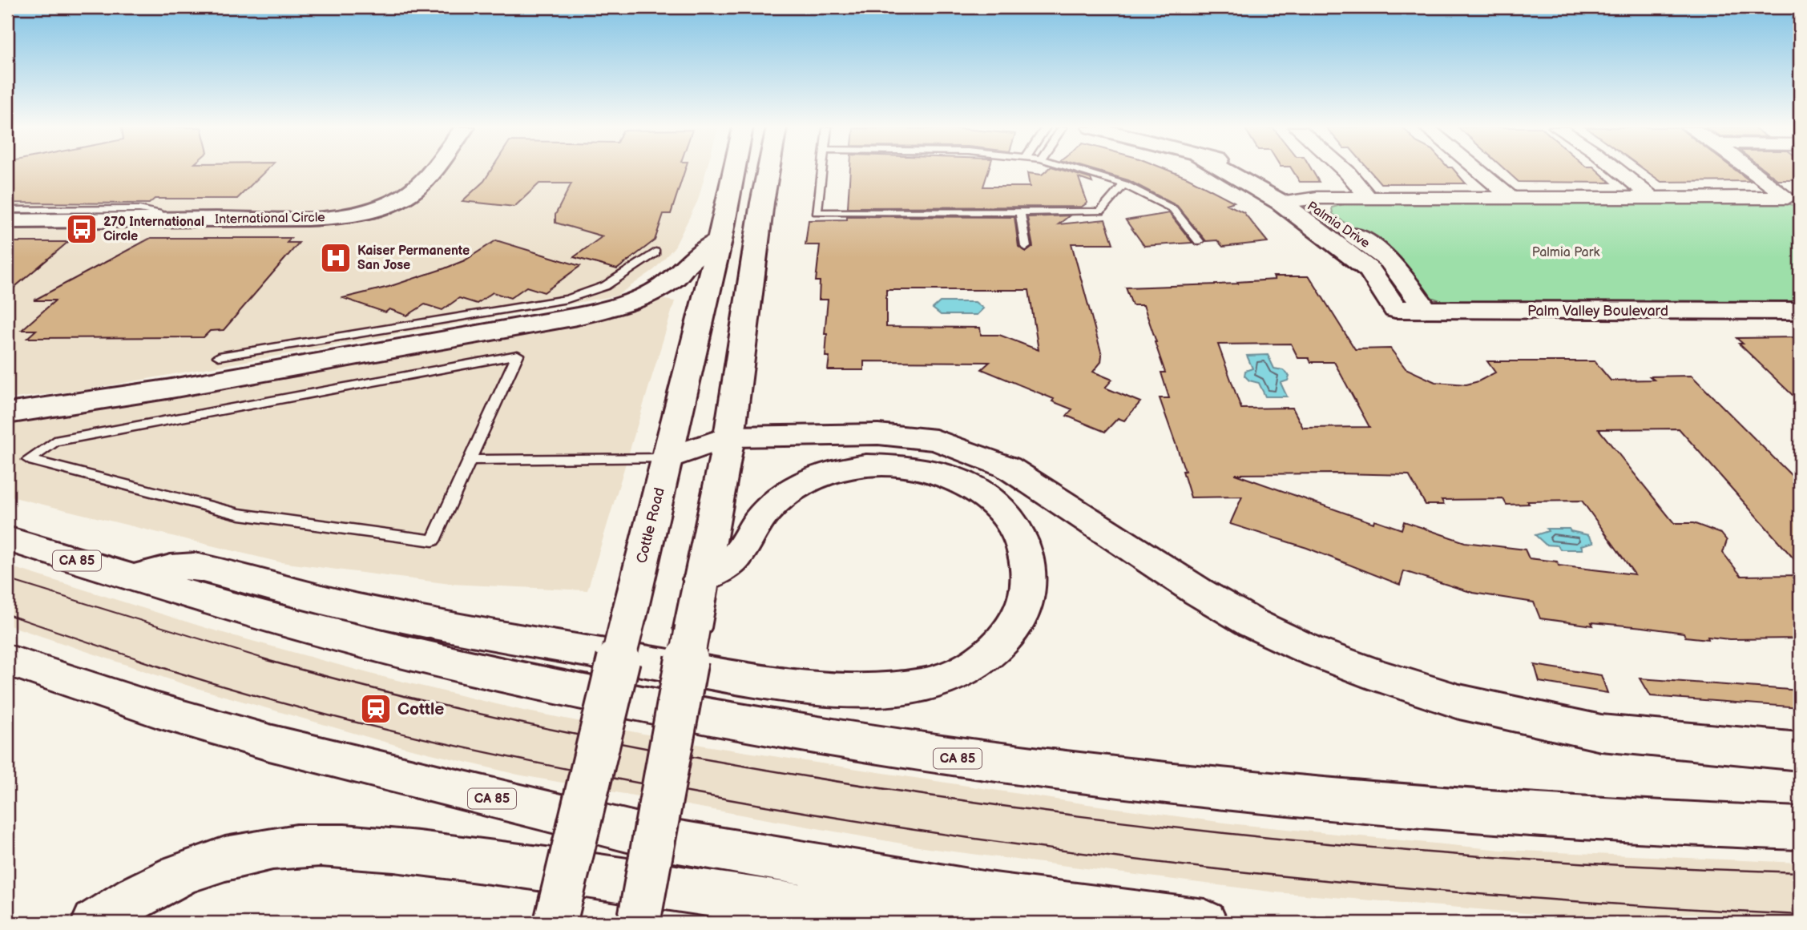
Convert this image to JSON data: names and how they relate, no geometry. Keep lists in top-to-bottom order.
{
  "streets": {
    "main road": [
      "International Circle",
      "Palmia Drive",
      "Palm Valley Boulevard",
      "Cottle Road",
      "CA 85"
    ]
  },
  "crossings": [
    ["Palmia Drive", "Palm Valley Boulevard"]
  ],
  "parks": ["Palmia Park"],
  "places": {
    "bus stop": ["270 International Circle"],
    "hospital": ["Kaiser Permanente San Jose"],
    "station": ["Cottle"]
  }
}
